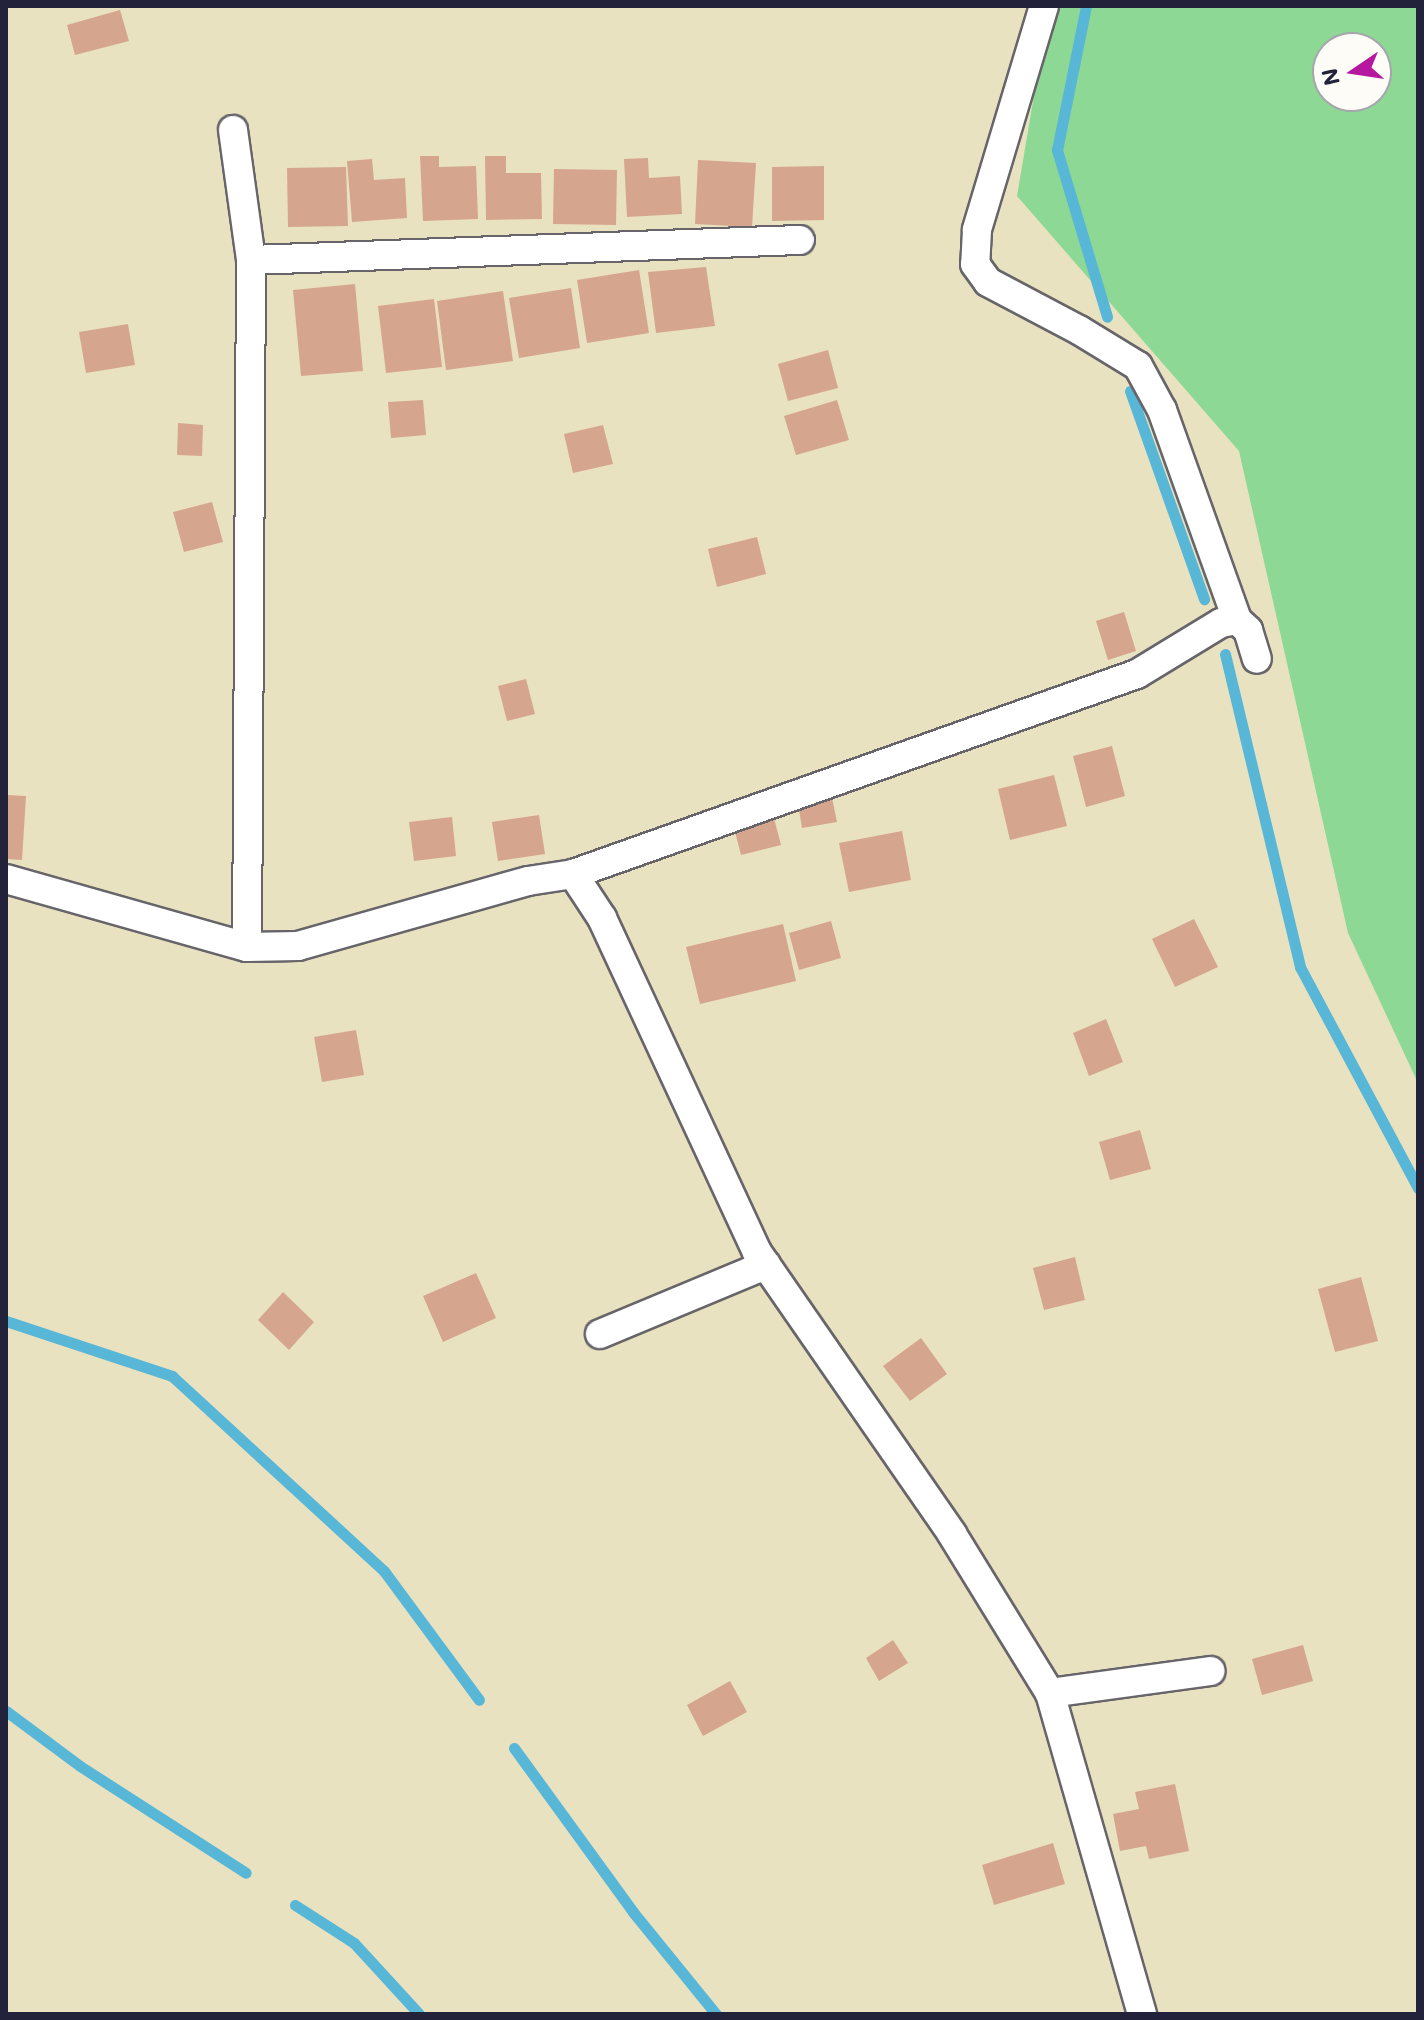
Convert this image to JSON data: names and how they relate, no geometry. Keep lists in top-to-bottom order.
{
  "north": "left"
}
